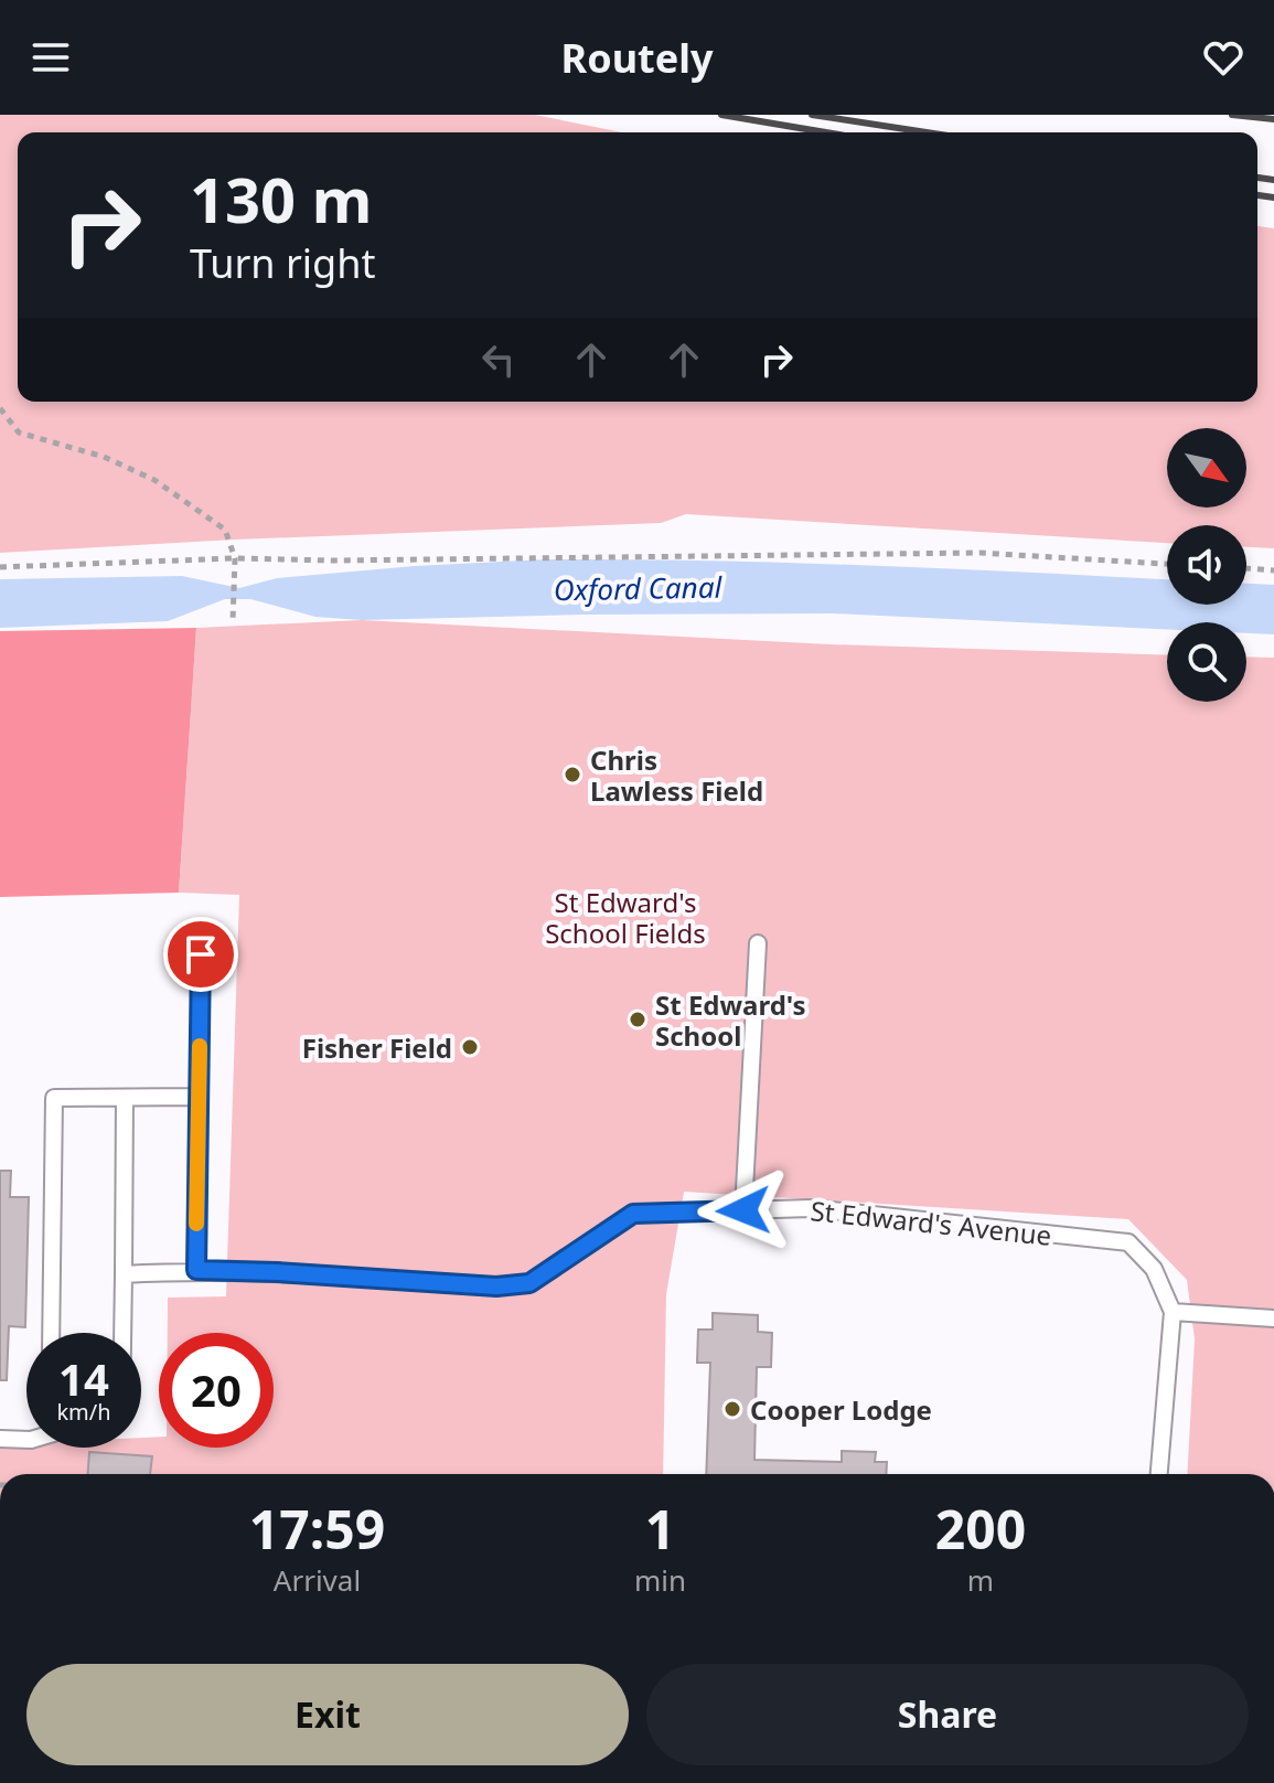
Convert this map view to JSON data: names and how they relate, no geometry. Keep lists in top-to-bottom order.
{
  "streets": {
    "lane": ["St Edward's Avenue"]
  },
  "water": ["Oxford Canal"],
  "parks": ["St Edward's School Fields"],
  "places": [
    "Chris Lawless Field",
    "St Edward's School",
    "Fisher Field",
    "Cooper Lodge"
  ],
  "north": "bottom right",
  "page": {
    "header": "Routely",
    "turn": ["130 m", "Turn right"],
    "speed": "14 km/h",
    "limit": "20",
    "eta": [
      "17:59",
      "Arrival",
      "1",
      "min",
      "200",
      "m"
    ],
    "buttons": ["Exit", "Share"]
  }
}
